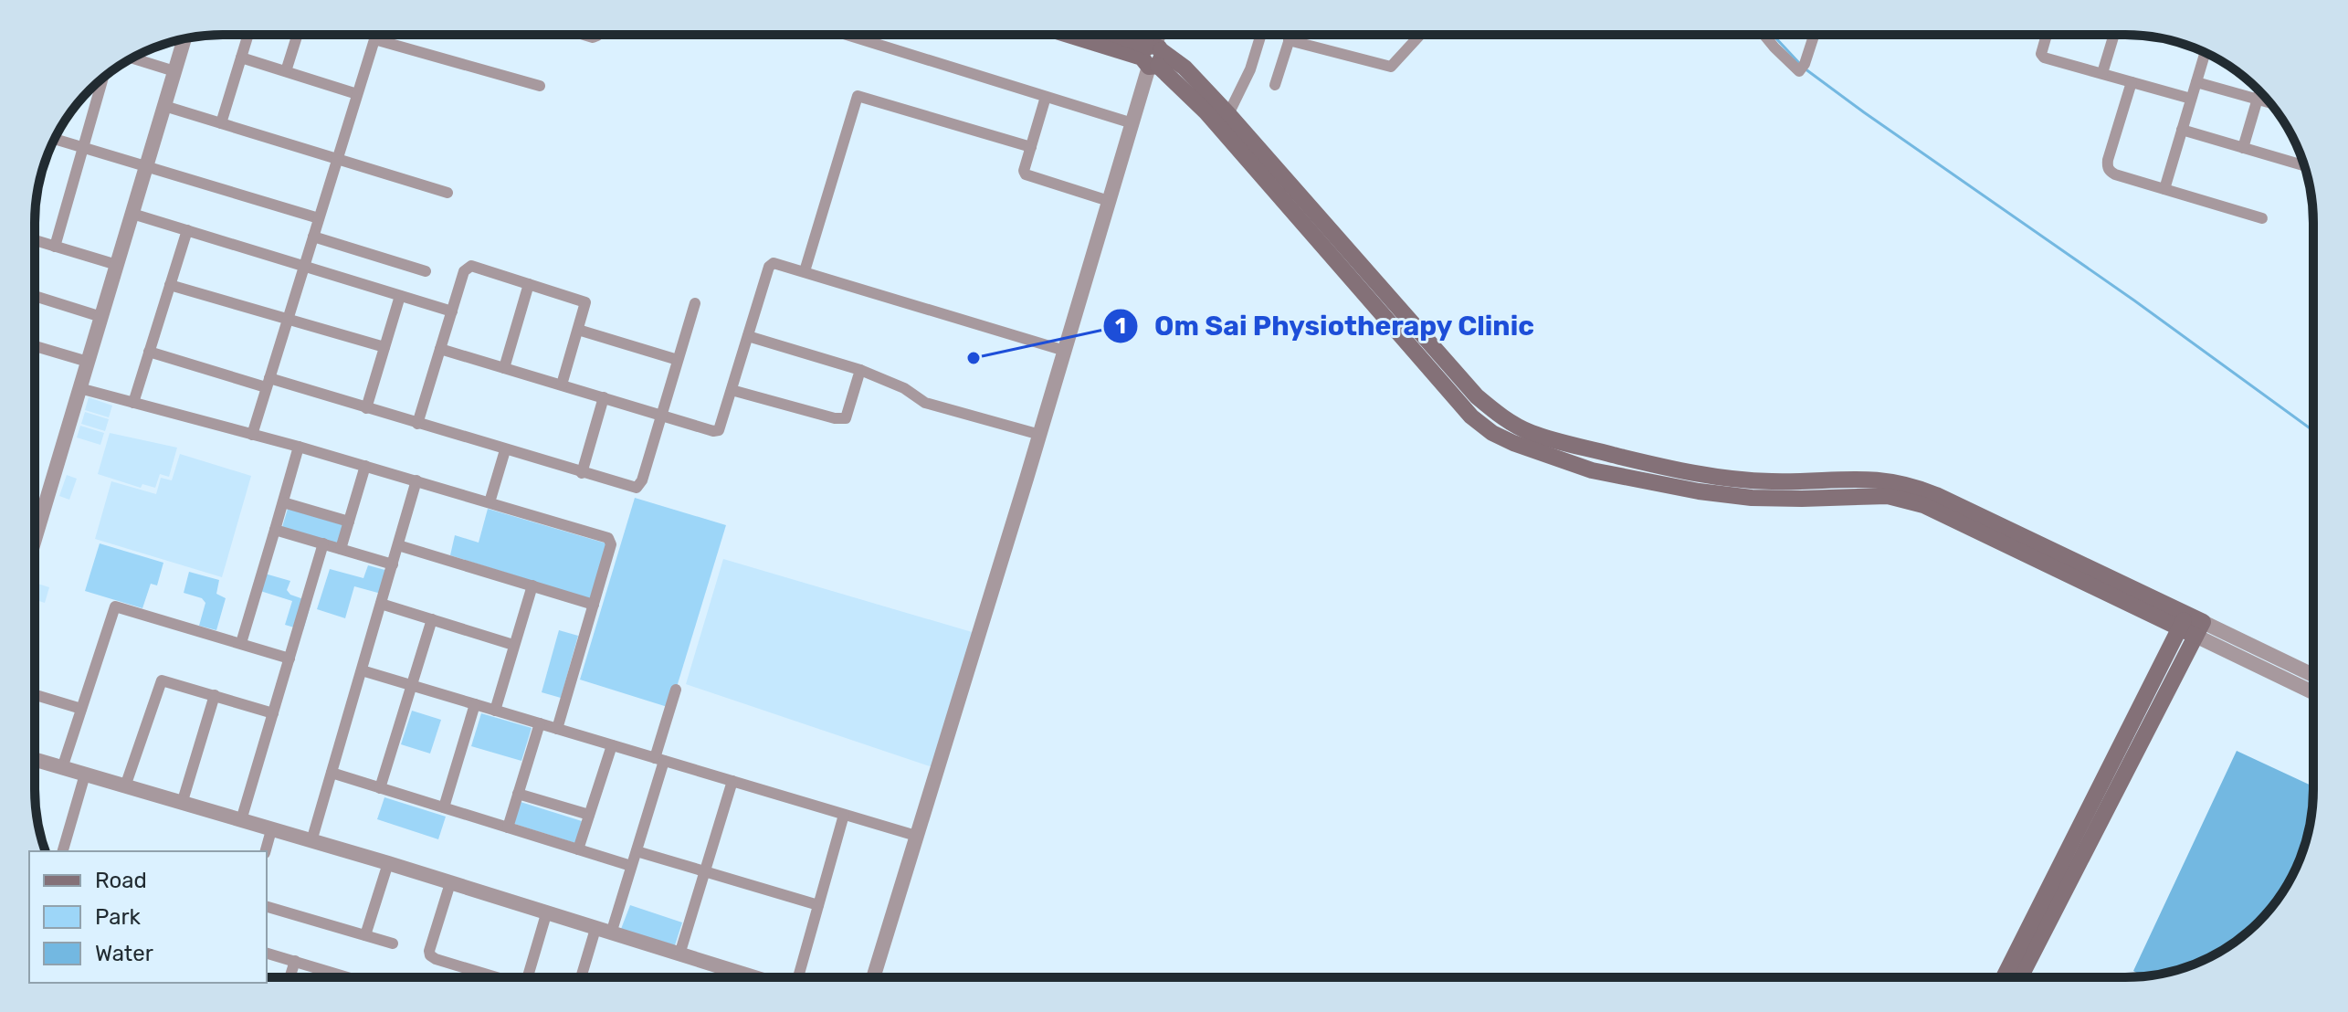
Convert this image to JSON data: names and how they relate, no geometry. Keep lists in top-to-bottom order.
{
  "places": ["Om Sai Physiotherapy Clinic"],
  "legend": ["Road", "Park", "Water"]
}
